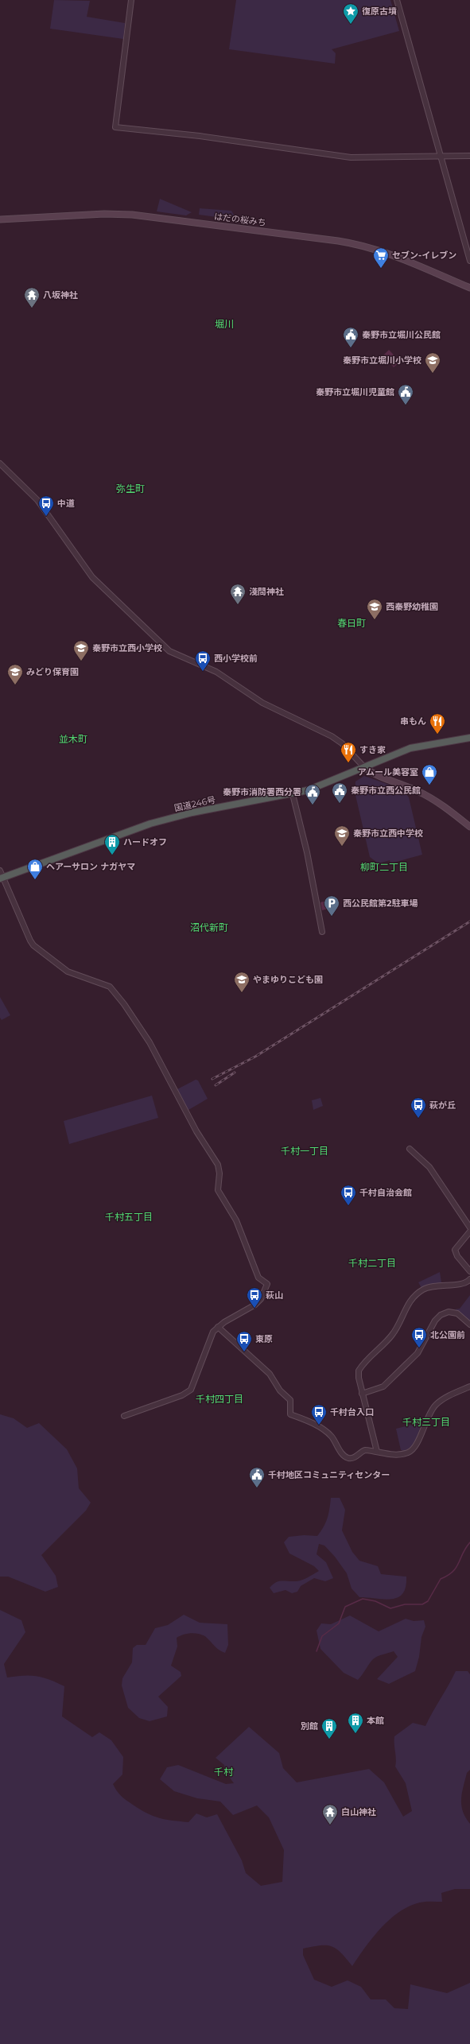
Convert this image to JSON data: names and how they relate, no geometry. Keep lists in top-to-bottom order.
{
  "streets": {
    "highway": ["国道246号"],
    "main road": ["はだの桜みち"]
  },
  "districts": [
    "堀川",
    "弥生町",
    "春日町",
    "並木町",
    "柳町二丁目",
    "沼代新町",
    "千村一丁目",
    "千村五丁目",
    "千村二丁目",
    "千村四丁目",
    "千村三丁目",
    "千村"
  ],
  "places": {
    "place": ["復原古墳"],
    "supermarket": ["セブン-イレブン"],
    "temple": ["八坂神社", "淺間神社", "白山神社"],
    "public building": [
      "秦野市立堀川公民館",
      "秦野市立堀川児童館",
      "秦野市立西公民館",
      "秦野市消防署西分署",
      "千村地区コミュニティセンター"
    ],
    "school or university": [
      "秦野市立堀川小学校",
      "西秦野幼稚園",
      "秦野市立西小学校",
      "みどり保育園",
      "秦野市立西中学校",
      "やまゆりこども園"
    ],
    "bus stop": [
      "中道",
      "西小学校前",
      "萩が丘",
      "千村自治会館",
      "萩山",
      "北公園前",
      "東原",
      "千村台入口"
    ],
    "restaurant": ["串もん", "すき家"],
    "shop": ["アムール美容室", "ヘアーサロン ナガヤマ"],
    "building": ["ハードオフ", "本館", "別館"],
    "parking": ["西公民館第2駐車場"]
  }
}
